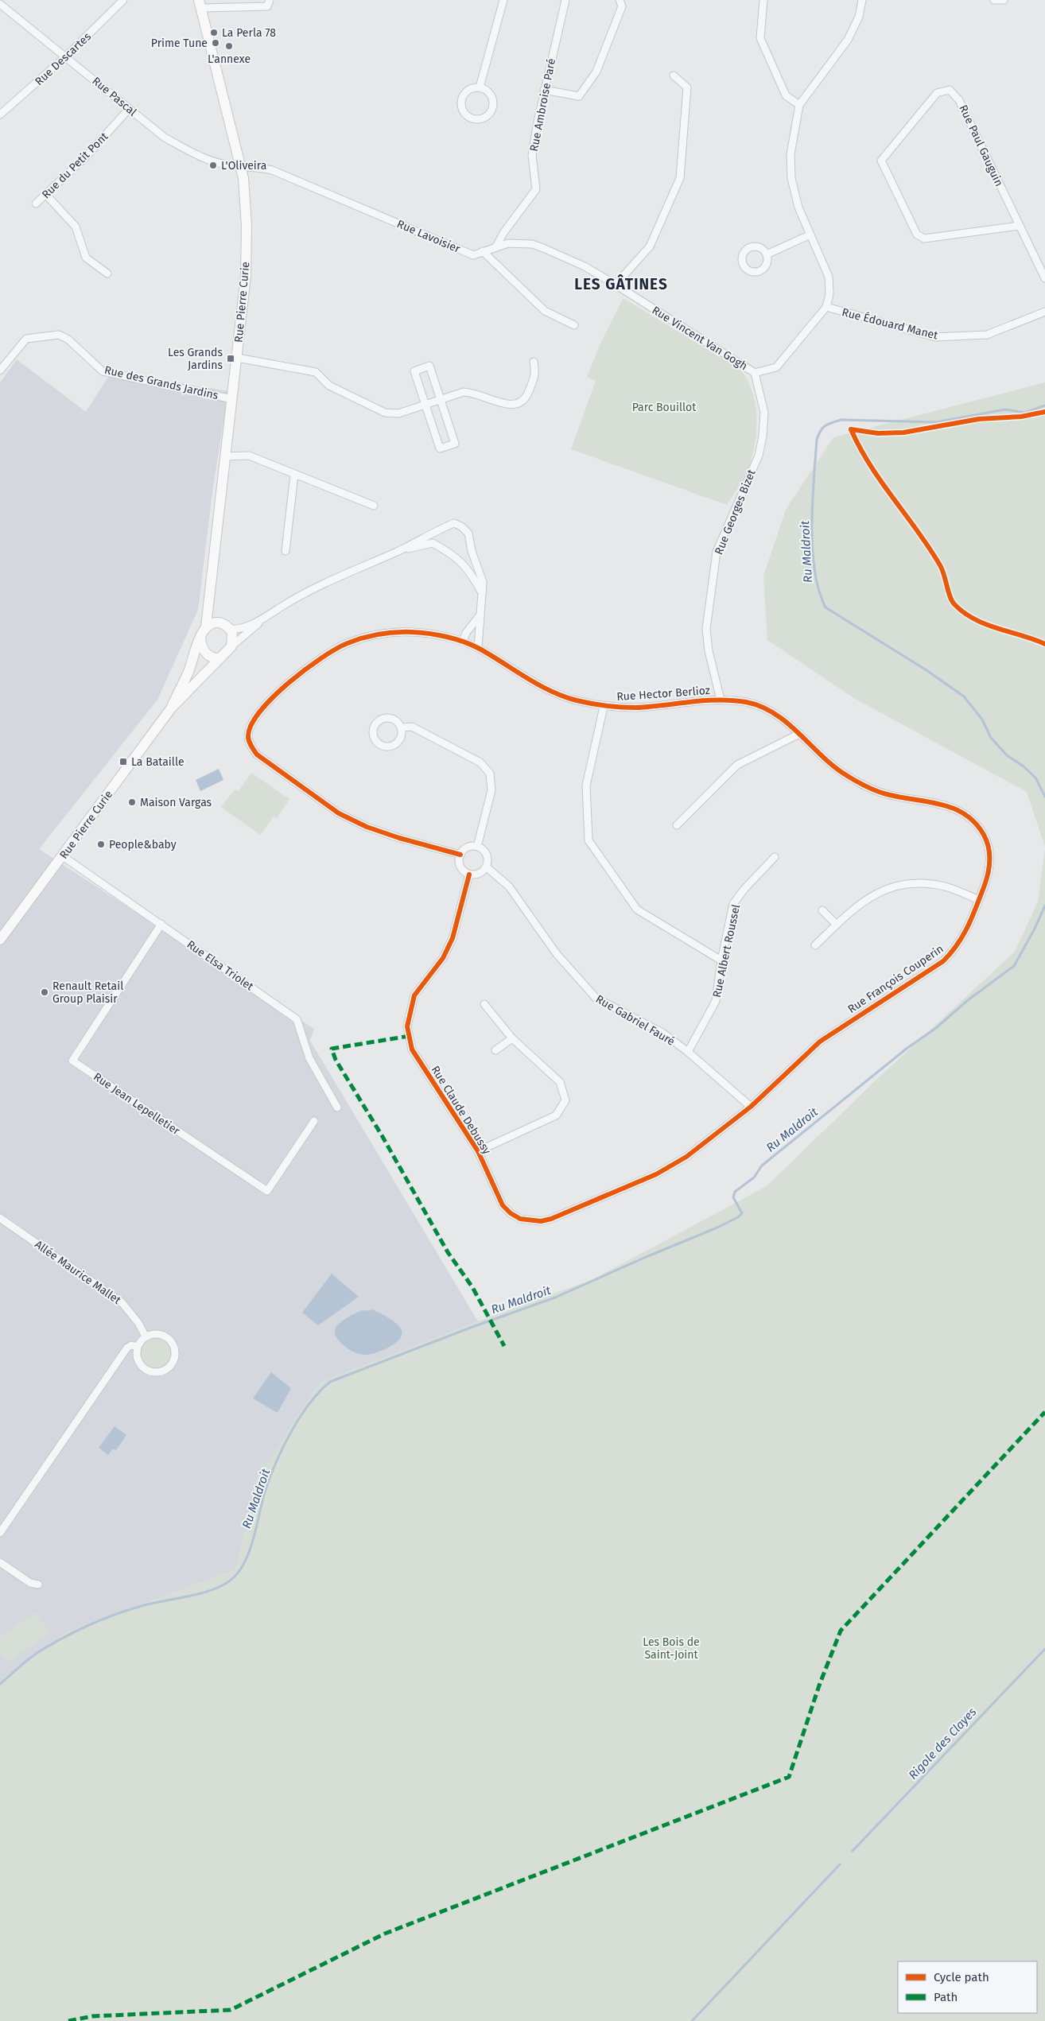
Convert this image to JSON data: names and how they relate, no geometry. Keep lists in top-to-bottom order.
{
  "streets": {
    "street": [
      "Rue Descartes",
      "Rue Pascal",
      "Rue Ambroise Paré",
      "Rue Paul Gauguin",
      "Rue du Petit Pont",
      "Rue Lavoisier",
      "Rue Pierre Curie",
      "Rue Édouard Manet",
      "Rue Vincent Van Gogh",
      "Rue des Grands Jardins",
      "Rue Georges Bizet",
      "Rue Hector Berlioz",
      "Rue Albert Roussel",
      "Rue Elsa Triolet",
      "Rue François Couperin",
      "Rue Gabriel Fauré",
      "Rue Jean Lepelletier",
      "Rue Claude Debussy",
      "Allée Maurice Mallet"
    ]
  },
  "crossings": [
    ["Rue Descartes", "Rue Pascal"],
    ["Rue Pascal", "Rue du Petit Pont"],
    ["Rue Pascal", "Rue Lavoisier"],
    ["Rue Pascal", "Rue Pierre Curie"],
    ["Rue Ambroise Paré", "Rue Lavoisier"],
    ["Rue Lavoisier", "Rue Pierre Curie"],
    ["Rue Lavoisier", "Rue Vincent Van Gogh"],
    ["Rue Pierre Curie", "Rue des Grands Jardins"],
    ["Rue Pierre Curie", "Rue Elsa Triolet"],
    ["Rue Édouard Manet", "Rue Vincent Van Gogh"],
    ["Rue Vincent Van Gogh", "Rue Georges Bizet"],
    ["Rue Georges Bizet", "Rue Hector Berlioz"],
    ["Rue Hector Berlioz", "Rue François Couperin"],
    ["Rue Hector Berlioz", "Rue Gabriel Fauré"],
    ["Rue Hector Berlioz", "Rue Claude Debussy"],
    ["Rue Albert Roussel", "Rue Gabriel Fauré"],
    ["Rue Elsa Triolet", "Rue Jean Lepelletier"],
    ["Rue François Couperin", "Rue Gabriel Fauré"],
    ["Rue François Couperin", "Rue Claude Debussy"],
    ["Rue Gabriel Fauré", "Rue Claude Debussy"]
  ],
  "districts": ["LES GÂTINES"],
  "water": ["Ru Maldroit", "Rigole des Clayes"],
  "parks": ["Parc Bouillot", "Les Bois de Saint-Joint"],
  "places": {
    "other": [
      "La Perla 78",
      "Prime Tune",
      "L'annexe",
      "L'Oliveira",
      "Maison Vargas",
      "People&baby",
      "Renault Retail Group Plaisir"
    ],
    "transit": ["Les Grands Jardins", "La Bataille"]
  },
  "legend": ["Cycle path", "Path"]
}
